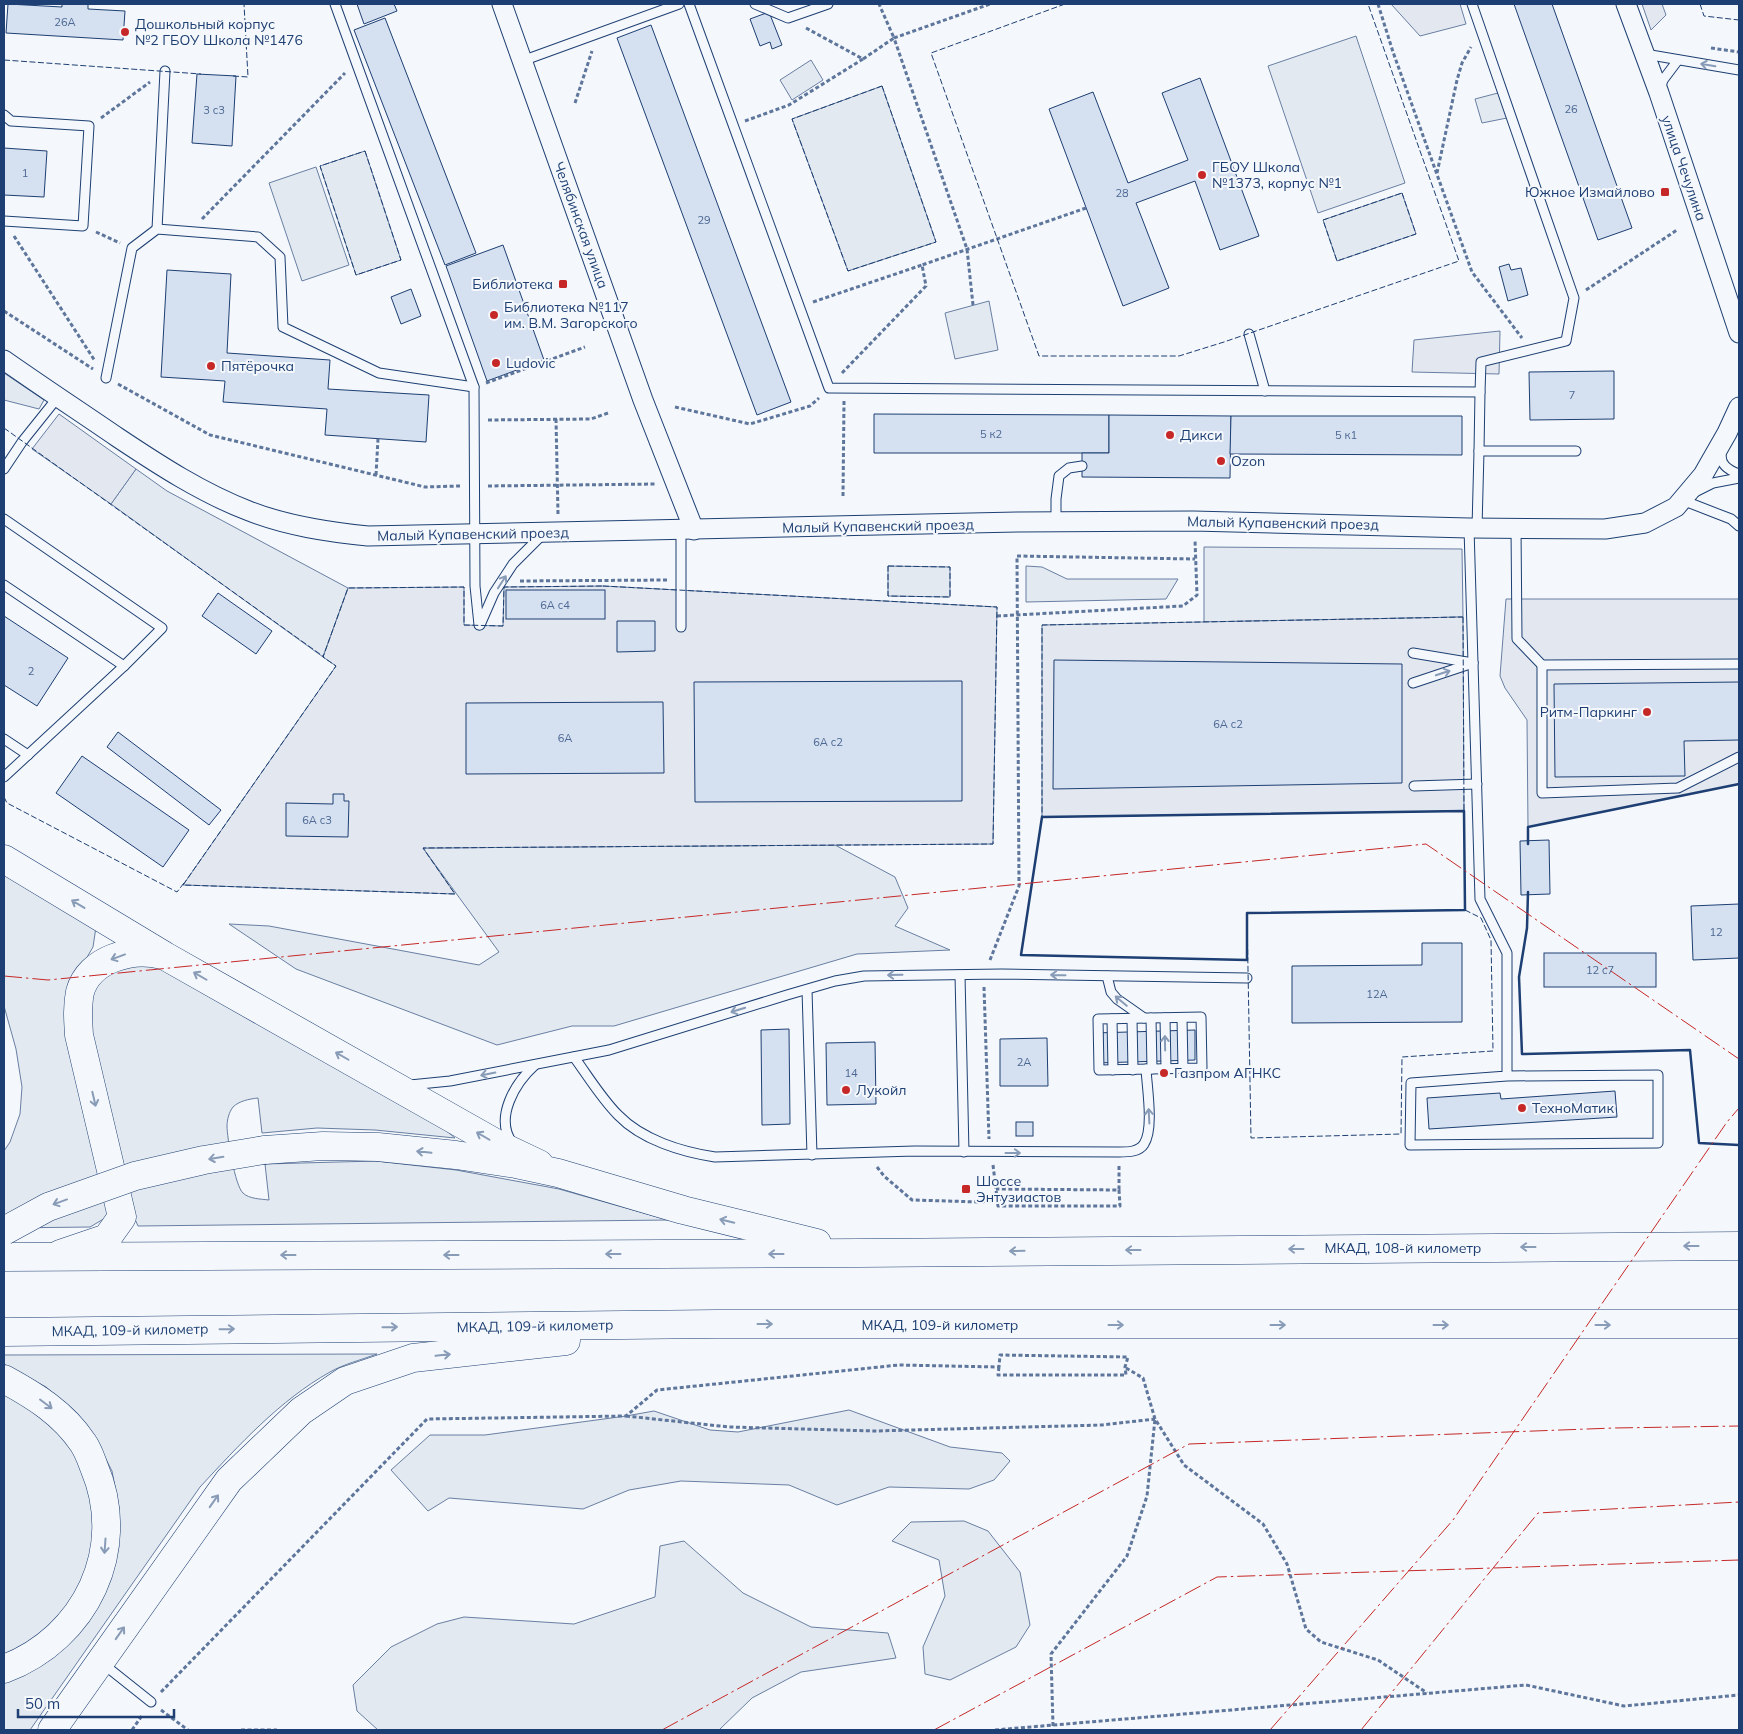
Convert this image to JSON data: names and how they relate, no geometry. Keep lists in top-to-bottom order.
{
  "streets": {
    "main road": ["МКАД, 108-й километр", "МКАД, 109-й километр"],
    "street": ["улица Чечулина", "Челябинская улица", "Малый Купавенский проезд"]
  },
  "crossings": [
    ["Челябинская улица", "Малый Купавенский проезд"]
  ],
  "one_way": ["МКАД, 108-й километр"],
  "places": {
    "other": [
      "Дошкольный корпус №2 ГБОУ Школа №1476",
      "ГБОУ Школа №1373, корпус №1",
      "Библиотека №117 им. В.М. Загорского",
      "Ludovic",
      "Пятёрочка",
      "Дикси",
      "Ozon",
      "Ритм-Паркинг",
      "Газпром АГНКС",
      "Лукойл",
      "ТехноМатик"
    ],
    "transit": ["Южное Измайлово", "Библиотека", "Шоссе Энтузиастов"]
  },
  "house_numbers": [
    "26А",
    "26",
    "3 с3",
    "1",
    "28",
    "29",
    "7",
    "5 к2",
    "5 к1",
    "6А с4",
    "2",
    "6A c2",
    "6А",
    "6А с2",
    "6А с3",
    "12",
    "12 c7",
    "12А",
    "2А",
    "14"
  ],
  "scale_bar": "50 m"
}
